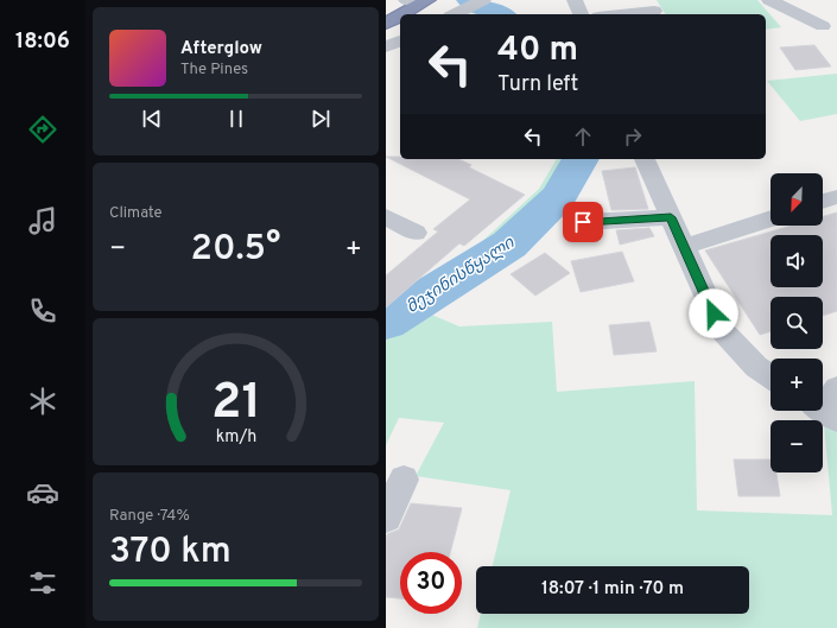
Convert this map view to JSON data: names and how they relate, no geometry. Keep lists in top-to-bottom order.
{
  "water": ["მეჯინისწყალი"],
  "north": "bottom left",
  "page": {
    "tabs": "18:06",
    "turn": ["40 m", "Turn left"],
    "song": ["Afterglow", "The Pines"],
    "tile": [
      "Climate",
      ["Range · 74%", "370 km"]
    ],
    "map_buttons": ["+", "−"],
    "heat": ["−", "20.5°", "+"],
    "limit": "30",
    "trip": "18:07 · 1 min · 70 m",
    "gauge": ["21", "km/h"]
  }
}
